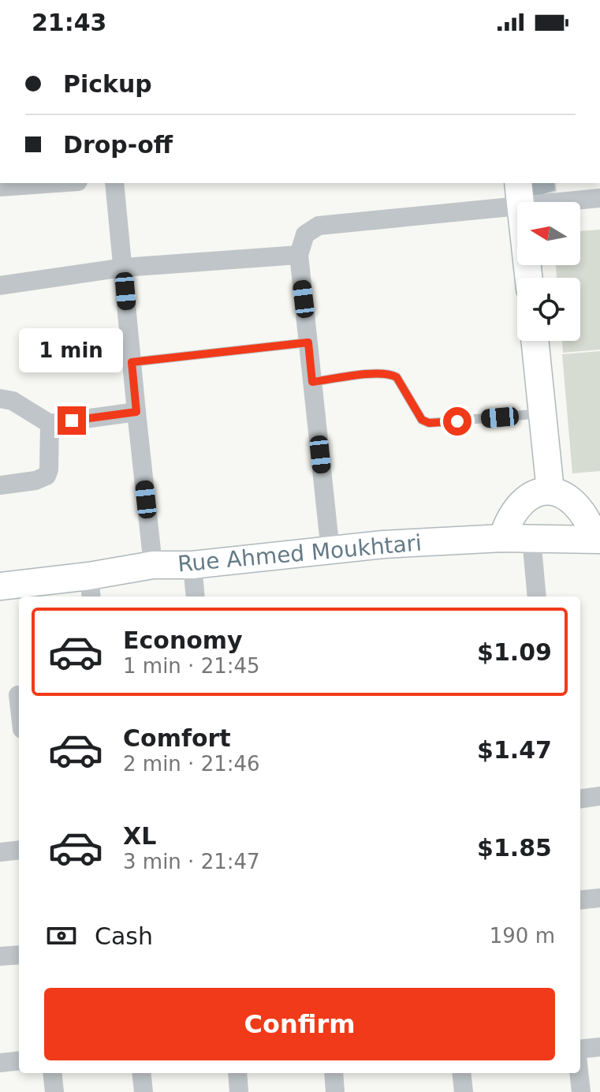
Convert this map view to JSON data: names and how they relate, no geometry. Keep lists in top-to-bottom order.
{
  "streets": {
    "street": ["Rue Ahmed Moukhtari"]
  },
  "north": "left",
  "page": {
    "status": "21:43",
    "banner": ["Pickup", "Drop-off"],
    "bubble": "1 min",
    "list": [
      {
        "name": "Economy",
        "note": "1 min · 21:45",
        "value": "$1.09"
      },
      {
        "name": "Comfort",
        "note": "2 min · 21:46",
        "value": "$1.47"
      },
      {
        "name": "XL",
        "note": "3 min · 21:47",
        "value": "$1.85"
      }
    ],
    "pay": ["Cash", "190 m"],
    "buttons": "Confirm"
  }
}
